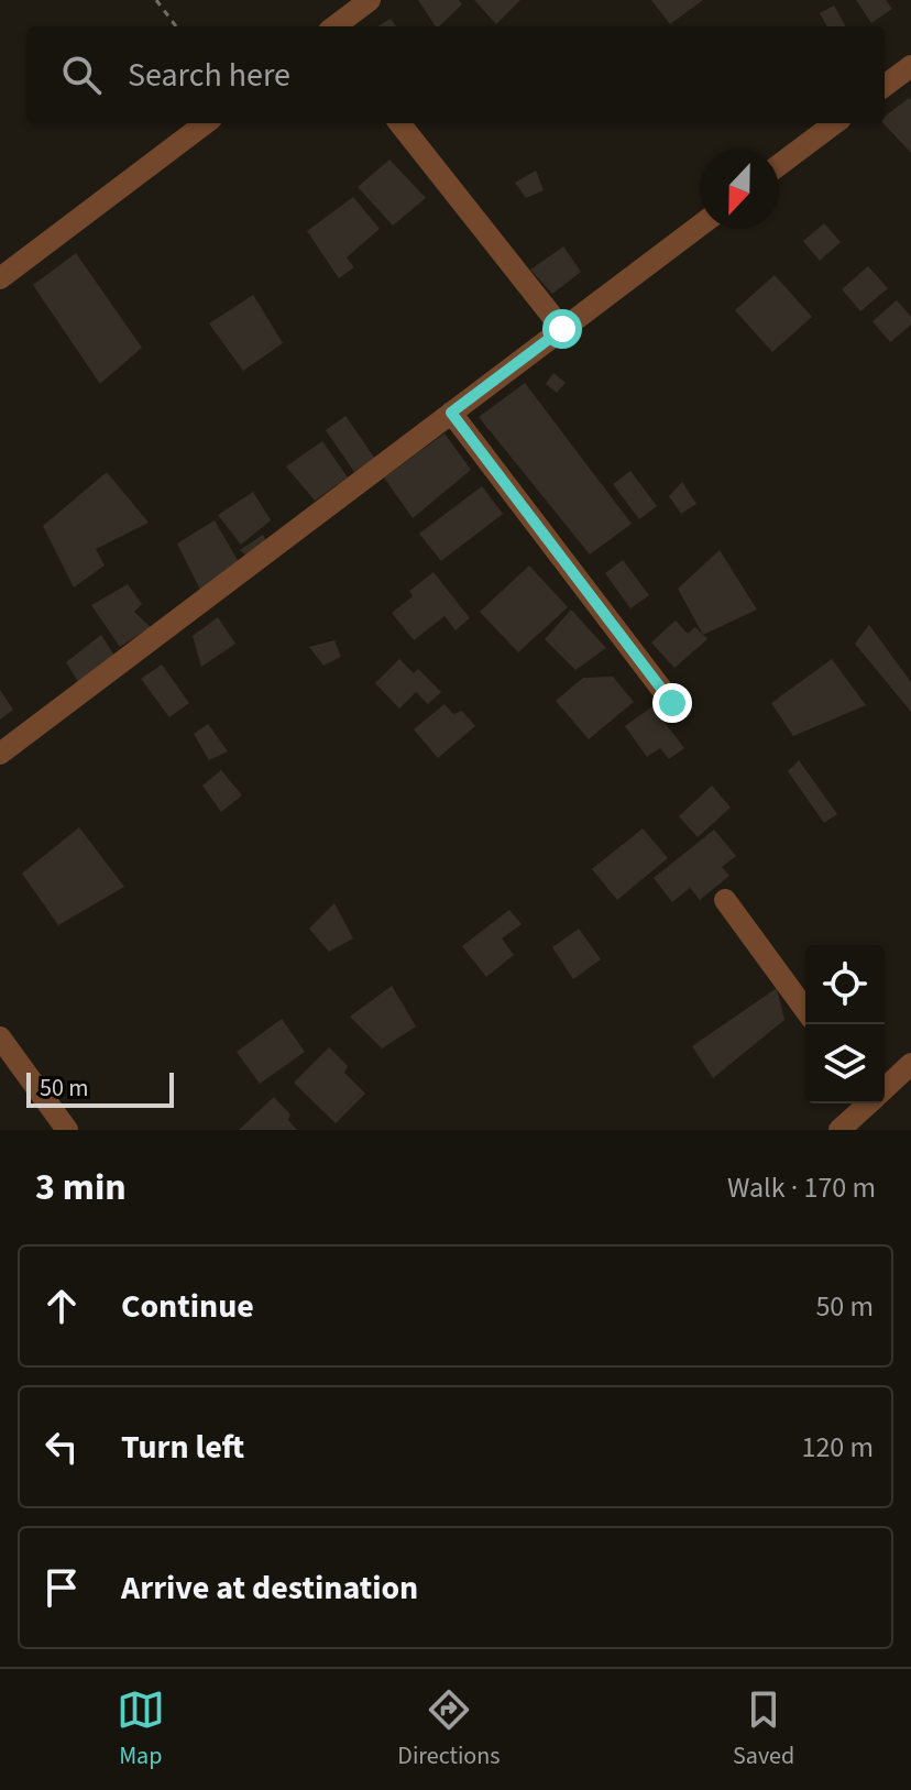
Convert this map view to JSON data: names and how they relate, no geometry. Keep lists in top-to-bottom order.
{
  "scale_bar": "50 m",
  "north": "bottom",
  "page": {
    "search": "Search here",
    "scale": "50 m",
    "heading": ["3 min", "Walk · 170 m"],
    "list": [
      ["Continue", "50 m"],
      ["Turn left", "120 m"],
      "Arrive at destination"
    ],
    "nav": ["Map", "Directions", "Saved"]
  }
}
